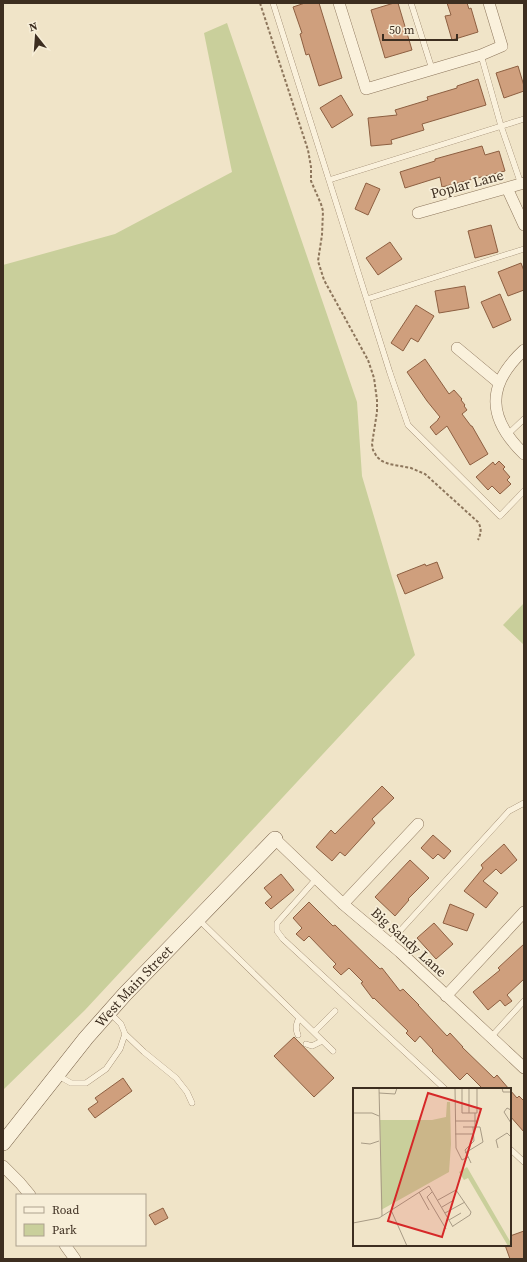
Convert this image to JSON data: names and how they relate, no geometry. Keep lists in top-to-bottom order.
{
  "streets": {
    "street": ["Poplar Lane", "Big Sandy Lane", "West Main Street"]
  },
  "crossings": [
    ["Big Sandy Lane", "West Main Street"]
  ],
  "legend": ["Road", "Park"],
  "scale_bar": "50 m",
  "north": "top"
}
